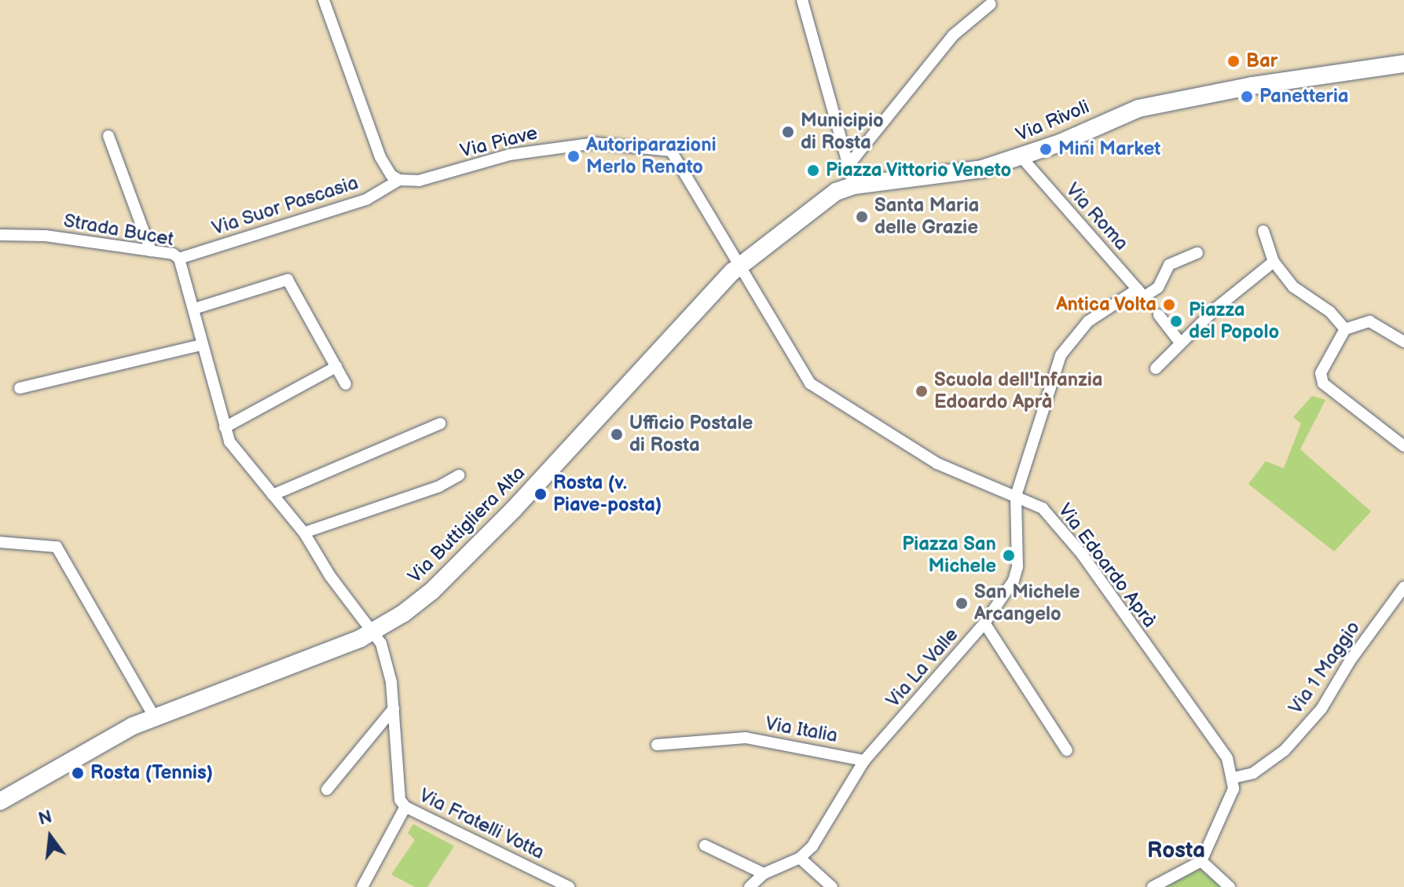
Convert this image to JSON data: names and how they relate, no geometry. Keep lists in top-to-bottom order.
{
  "streets": {
    "street": [
      "Via Rivoli",
      "Via Piave",
      "Via Suor Pascasia",
      "Via Roma",
      "Strada Bucet",
      "Via Buttigliera Alta",
      "Via Edoardo Aprà",
      "Via La Valle",
      "Via 1 Maggio",
      "Via Italia",
      "Via Fratelli Votta"
    ]
  },
  "crossings": [
    ["Via Rivoli", "Via Piave"],
    ["Via Rivoli", "Via Roma"],
    ["Via Rivoli", "Via Buttigliera Alta"],
    ["Via Rivoli", "Via Edoardo Aprà"],
    ["Via Piave", "Via Suor Pascasia"],
    ["Via Piave", "Via Buttigliera Alta"],
    ["Via Piave", "Via Edoardo Aprà"],
    ["Via Suor Pascasia", "Strada Bucet"],
    ["Strada Bucet", "Via Buttigliera Alta"],
    ["Strada Bucet", "Via Fratelli Votta"],
    ["Via Buttigliera Alta", "Via Edoardo Aprà"],
    ["Via Buttigliera Alta", "Via Fratelli Votta"],
    ["Via Edoardo Aprà", "Via 1 Maggio"],
    ["Via La Valle", "Via Italia"]
  ],
  "districts": ["Rosta"],
  "places": [
    "Bar",
    "Panetteria",
    "Municipio di Rosta",
    "Mini Market",
    "Autoriparazioni Merlo Renato",
    "Piazza Vittorio Veneto",
    "Santa Maria delle Grazie",
    "Antica Volta",
    "Piazza del Popolo",
    "Scuola dell'Infanzia Edoardo Aprà",
    "Ufficio Postale di Rosta",
    "Rosta (v. Piave-posta)",
    "Piazza San Michele",
    "San Michele Arcangelo",
    "Rosta (Tennis)"
  ],
  "north": "top"
}
